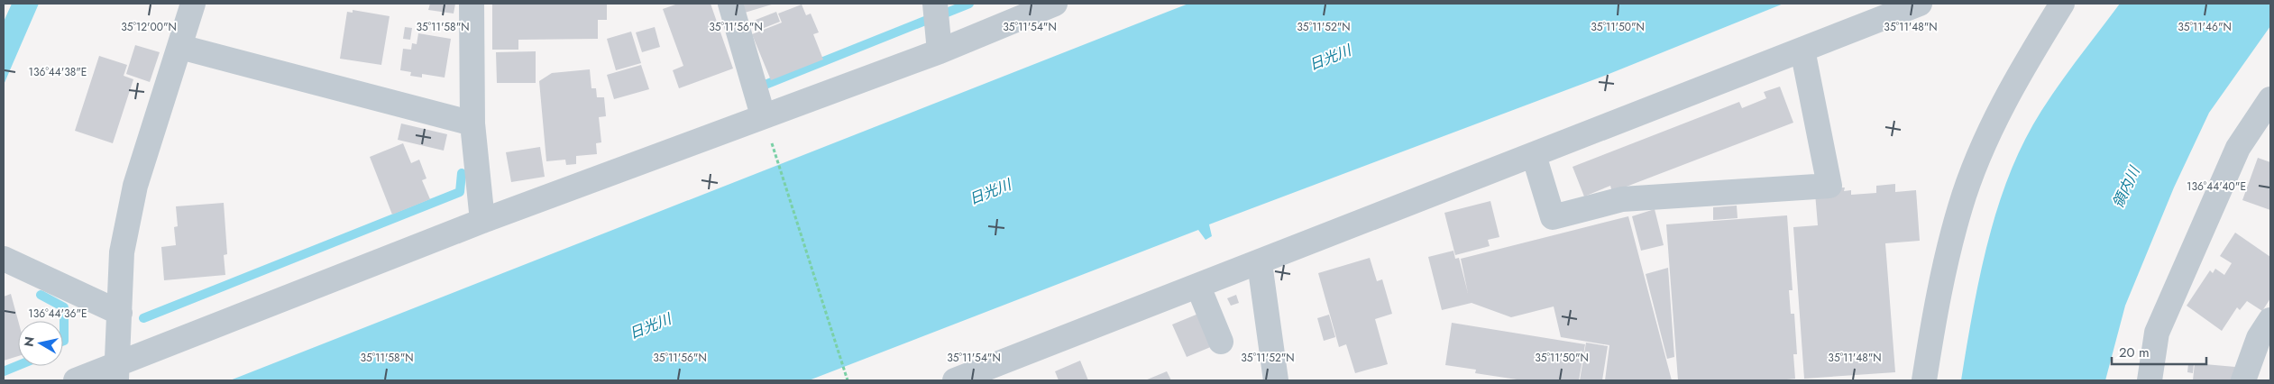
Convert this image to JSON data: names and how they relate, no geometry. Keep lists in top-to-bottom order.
{
  "water": ["日光川", "領内川"],
  "scale_bar": "20 m",
  "north": "left",
  "coordinates": [
    "35°11'50\"N",
    "35°12'00\"N",
    "35°11'58\"N",
    "35°11'56\"N",
    "35°11'54\"N",
    "35°11'52\"N",
    "35°11'48\"N",
    "35°11'46\"N",
    "136°44'38\"E",
    "136°44'40\"E",
    "136°44'36\"E"
  ]
}
